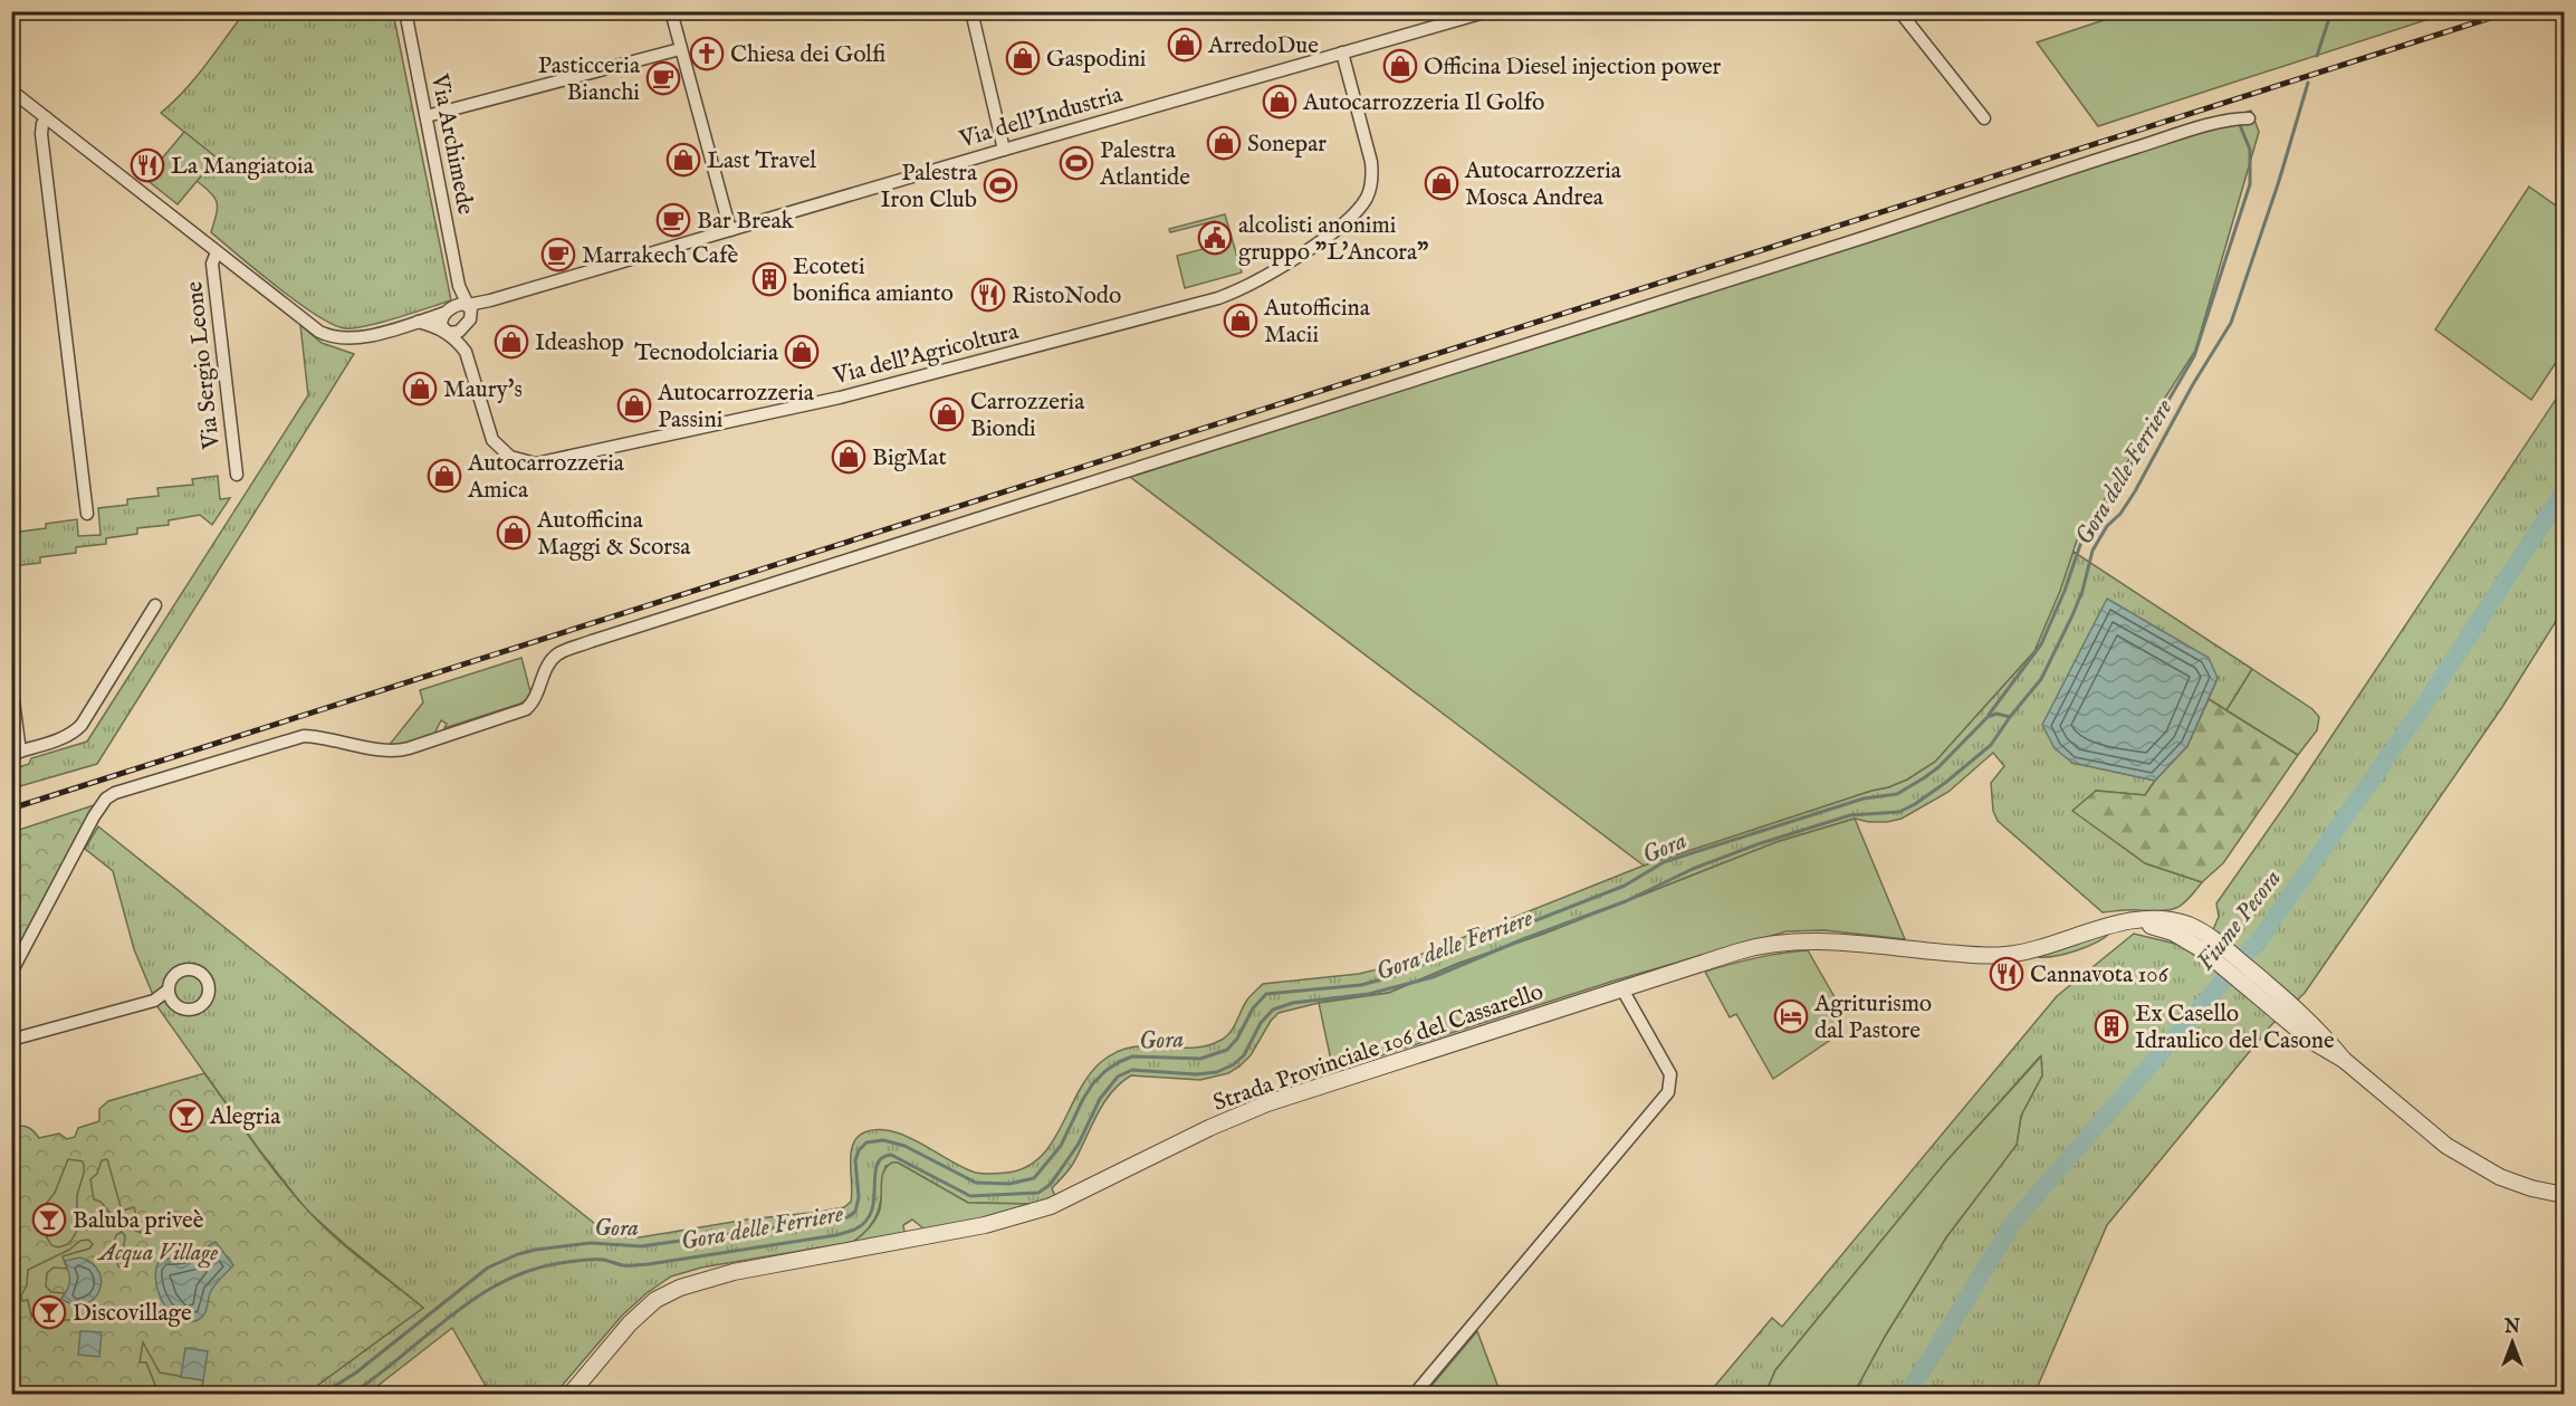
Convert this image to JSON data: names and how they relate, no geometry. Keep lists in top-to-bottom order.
{
  "streets": {
    "street": [
      "Via dell'Industria",
      "Via Archimede",
      "Via dell'Agricoltura",
      "Via Sergio Leone",
      "Strada Provinciale 106 del Cassarello"
    ]
  },
  "crossings": [
    ["Via dell'Industria", "Via Archimede"],
    ["Via dell'Industria", "Via dell'Agricoltura"],
    ["Via Archimede", "Via dell'Agricoltura"]
  ],
  "water": ["Gora delle Ferriere", "Gora", "Fiume Pecora"],
  "parks": ["Acqua Village"],
  "places": {
    "shop": [
      "ArredoDue",
      "Gaspodini",
      "Officina Diesel injection power",
      "Autocarrozzeria Il Golfo",
      "Sonepar",
      "Last Travel",
      "Autocarrozzeria Mosca Andrea",
      "Autofficina Macii",
      "Ideashop",
      "Tecnodolciaria",
      "Maury's",
      "Autocarrozzeria Passini",
      "Carrozzeria Biondi",
      "BigMat",
      "Autocarrozzeria Amica",
      "Autofficina Maggi & Scorsa"
    ],
    "church": ["Chiesa dei Golfi"],
    "cafe": ["Pasticceria Bianchi", "Bar Break", "Marrakech Cafè"],
    "sports": ["Palestra Atlantide", "Palestra Iron Club"],
    "restaurant": ["La Mangiatoia", "RistoNodo", "Cannavota 106"],
    "public building": ["alcolisti anonimi gruppo \"L'Ancora\""],
    "building": ["Ecoteti bonifica amianto", "Ex Casello Idraulico del Casone"],
    "hotel": ["Agriturismo dal Pastore"],
    "bar": ["Alegria", "Baluba priveè", "Discovillage"]
  },
  "north": "top"
}
